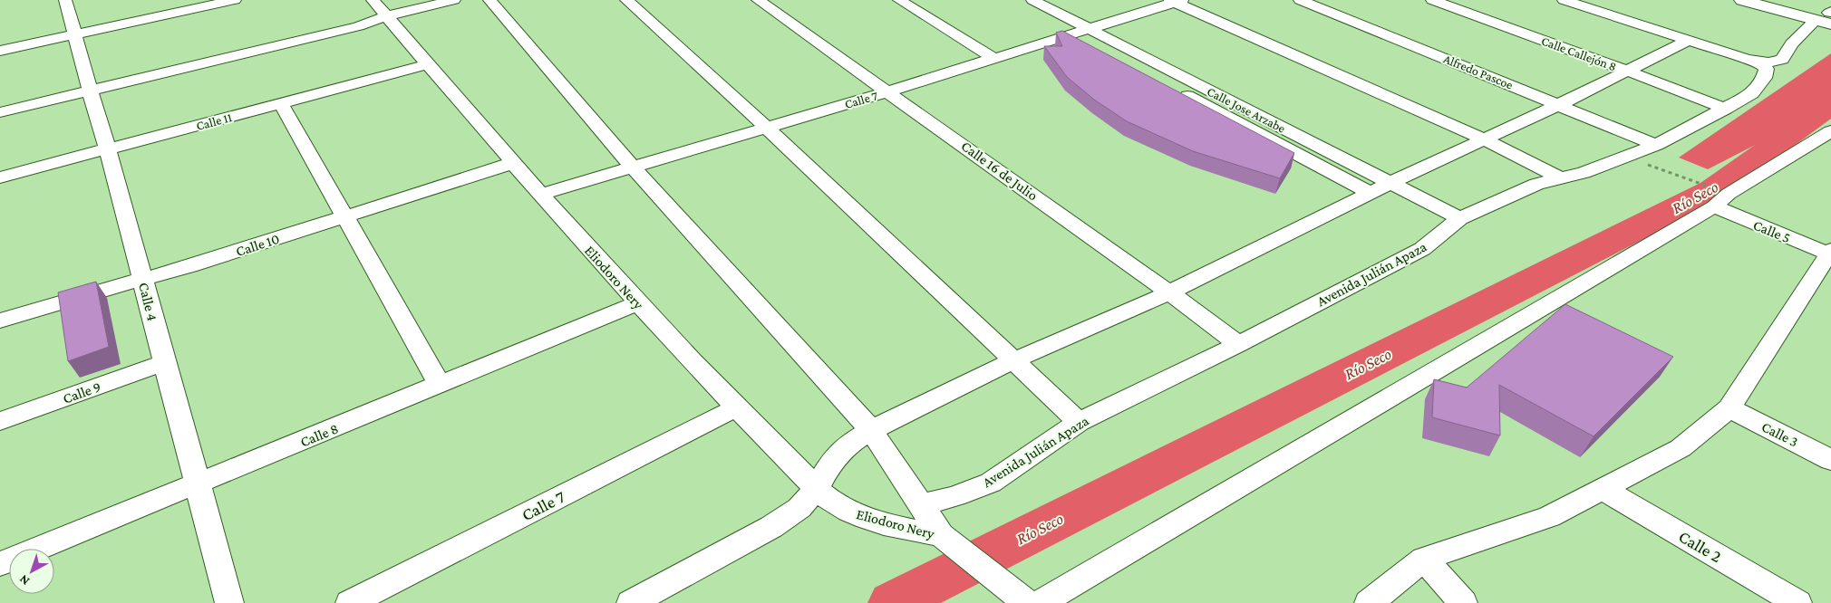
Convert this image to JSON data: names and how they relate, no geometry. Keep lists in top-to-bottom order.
{
  "streets": {
    "street": [
      "Calle Callejón 8",
      "Alfredo Pascoe",
      "Calle 7",
      "Calle Jose Arzabe",
      "Calle 11",
      "Calle 16 de Julio",
      "Calle 5",
      "Calle 10",
      "Avenida Julián Apaza",
      "Eliodoro Nery",
      "Calle 4",
      "Calle 9",
      "Calle 3",
      "Calle 8",
      "Calle 2"
    ]
  },
  "crossings": [
    ["Calle Callejón 8", "Avenida Julián Apaza"],
    ["Alfredo Pascoe", "Avenida Julián Apaza"],
    ["Calle 7", "Calle Jose Arzabe"],
    ["Calle 7", "Calle 16 de Julio"],
    ["Calle 7", "Eliodoro Nery"],
    ["Calle Jose Arzabe", "Avenida Julián Apaza"],
    ["Calle 11", "Eliodoro Nery"],
    ["Calle 11", "Calle 4"],
    ["Calle 16 de Julio", "Avenida Julián Apaza"],
    ["Calle 10", "Eliodoro Nery"],
    ["Calle 10", "Calle 4"],
    ["Avenida Julián Apaza", "Eliodoro Nery"],
    ["Eliodoro Nery", "Calle 8"],
    ["Calle 4", "Calle 9"],
    ["Calle 4", "Calle 8"]
  ],
  "water": ["Río Seco"],
  "north": "bottom left"
}
